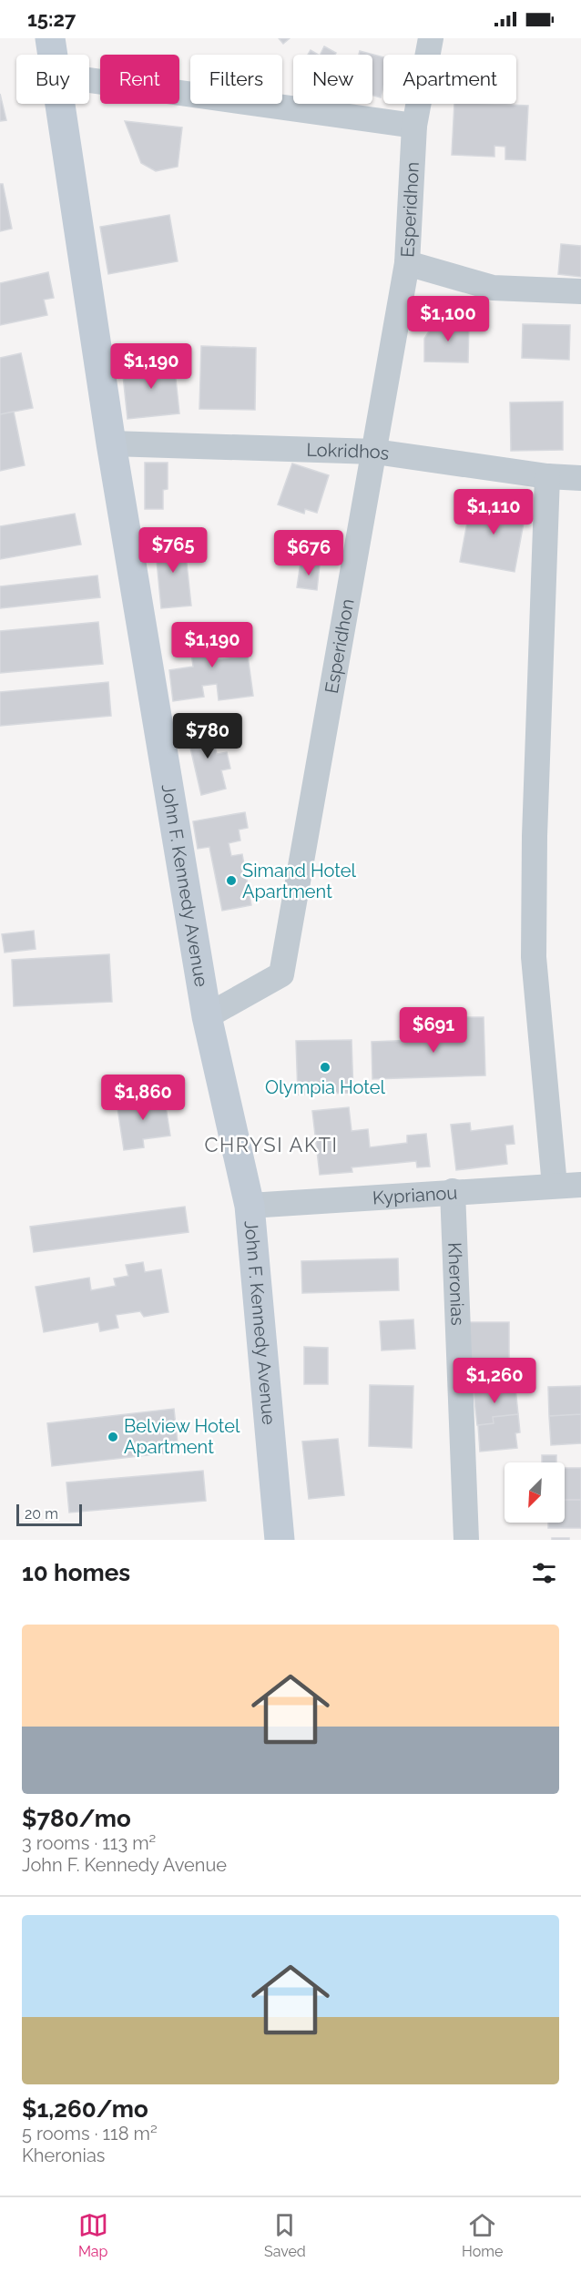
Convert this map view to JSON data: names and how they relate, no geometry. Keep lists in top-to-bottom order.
{
  "streets": {
    "street": [
      "Esperidhon",
      "Lokridhos",
      "John F. Kennedy Avenue",
      "Kyprianou",
      "Kheronias"
    ]
  },
  "crossings": [
    ["Esperidhon", "Lokridhos"],
    ["Esperidhon", "John F. Kennedy Avenue"],
    ["Lokridhos", "John F. Kennedy Avenue"],
    ["John F. Kennedy Avenue", "Kyprianou"],
    ["Kyprianou", "Kheronias"]
  ],
  "districts": ["CHRYSI AKTI"],
  "places": ["Simand Hotel Apartment", "Olympia Hotel", "Belview Hotel Apartment"],
  "scale_bar": "20 m",
  "north": "bottom left",
  "page": {
    "status": "15:27",
    "chip": [
      "Buy",
      "Rent",
      "Filters",
      "New",
      "Apartment"
    ],
    "price": [
      "$1,100",
      "$1,190",
      "$1,110",
      "$765",
      "$676",
      "$1,190",
      "$780",
      "$691",
      "$1,860",
      "$1,260"
    ],
    "scale": "20 m",
    "heading": "10 homes",
    "list": [
      {
        "name": "$780/mo",
        "note": "3 rooms · 113 m² · John F. Kennedy Avenue"
      },
      {
        "name": "$1,260/mo",
        "note": "5 rooms · 118 m² · Kheronias"
      }
    ],
    "tabs": ["Map", "Saved", "Home"]
  }
}
